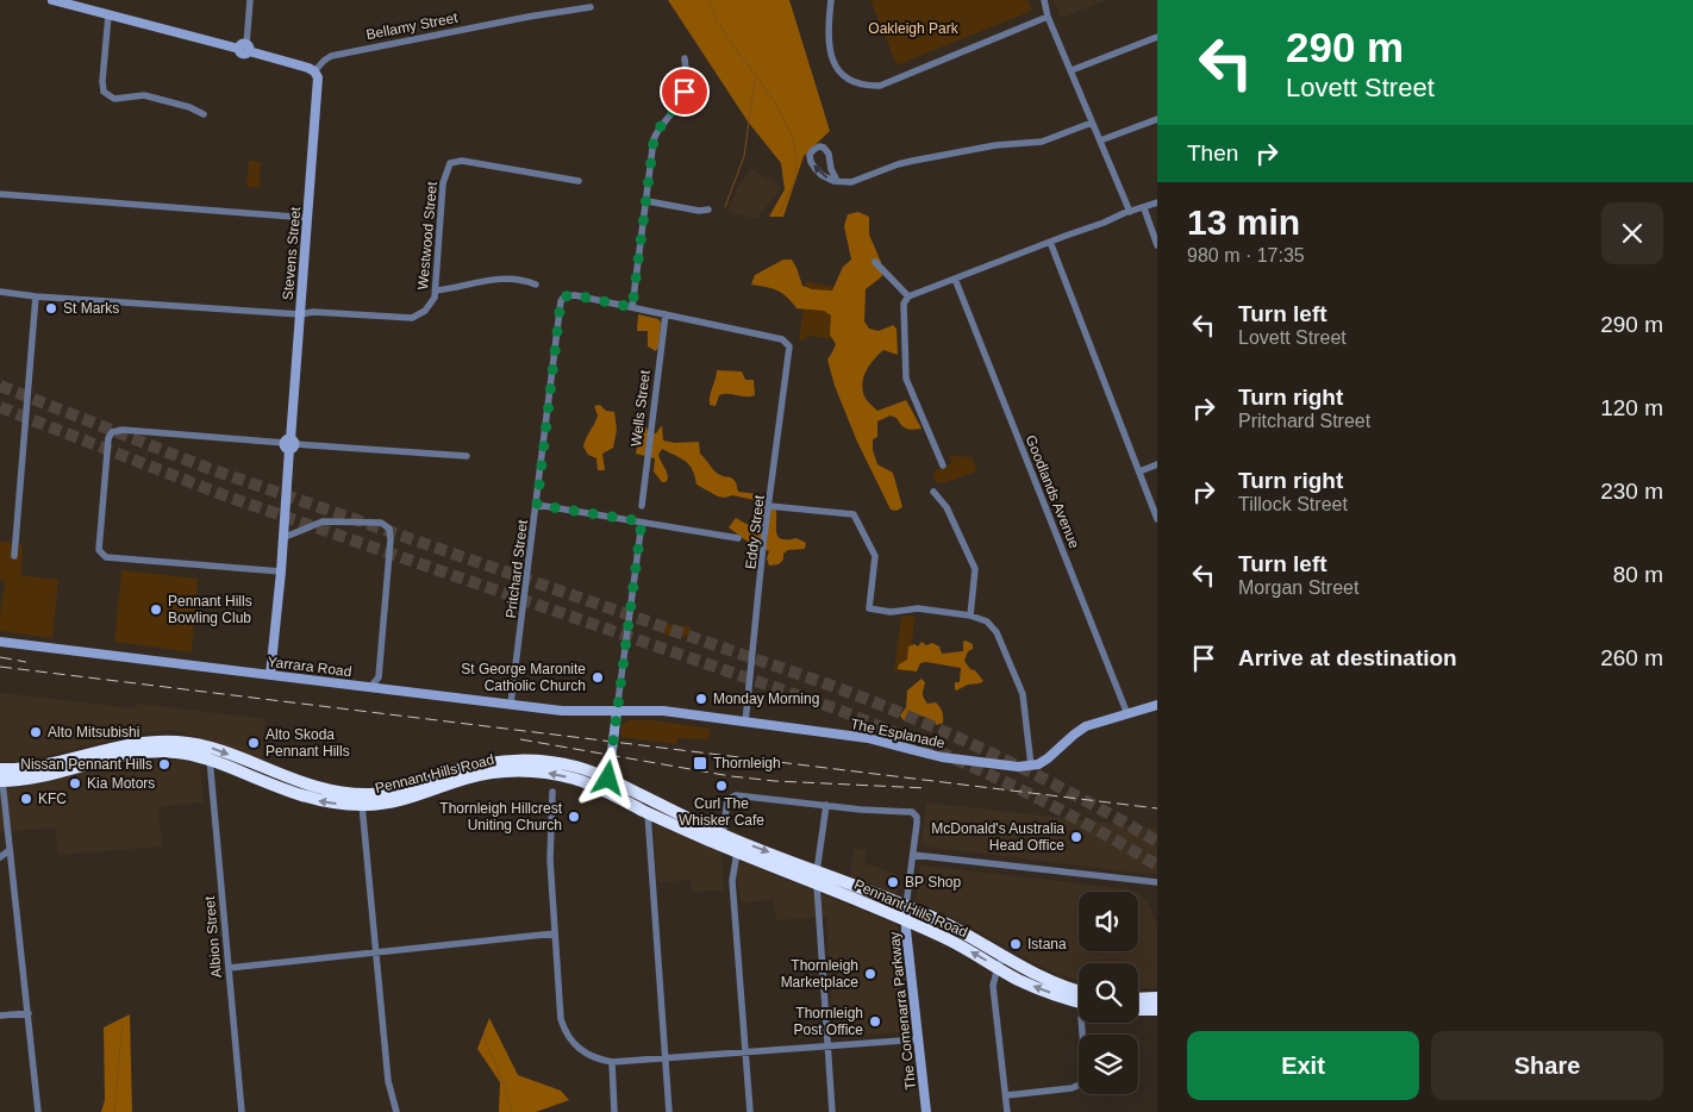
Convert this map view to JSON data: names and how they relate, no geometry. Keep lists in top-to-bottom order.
{
  "streets": {
    "highway": ["Pennant Hills Road"],
    "main road": [
      "Stevens Street",
      "Yarrara Road",
      "The Esplanade",
      "The Comenarra Parkway"
    ],
    "street": [
      "Bellamy Street",
      "Westwood Street",
      "Wells Street",
      "Goodlands Avenue",
      "Eddy Street",
      "Pritchard Street",
      "Albion Street"
    ]
  },
  "crossings": [
    ["Bellamy Street", "Stevens Street"],
    ["Westwood Street", "Stevens Street"],
    ["Stevens Street", "Yarrara Road"],
    ["Wells Street", "Eddy Street"],
    ["Eddy Street", "The Esplanade"],
    ["Pritchard Street", "Yarrara Road"],
    ["Yarrara Road", "The Esplanade"],
    ["Pennant Hills Road", "Albion Street"],
    ["Pennant Hills Road", "The Comenarra Parkway"]
  ],
  "parks": ["Oakleigh Park"],
  "places": {
    "other": [
      "St Marks",
      "Pennant Hills Bowling Club",
      "St George Maronite Catholic Church",
      "Monday Morning",
      "Alto Mitsubishi",
      "Alto Skoda Pennant Hills",
      "Nissan Pennant Hills",
      "Kia Motors",
      "Curl The Whisker Cafe",
      "KFC",
      "Thornleigh Hillcrest Uniting Church",
      "McDonald's Australia Head Office",
      "BP Shop",
      "Istana",
      "Thornleigh Marketplace",
      "Thornleigh Post Office"
    ],
    "transit": ["Thornleigh"]
  },
  "page": {
    "turn": ["290 m", "Lovett Street"],
    "then": "Then",
    "heading": ["13 min", "980 m · 17:35"],
    "list": [
      {
        "name": "Turn left",
        "note": "Lovett Street",
        "value": "290 m"
      },
      {
        "name": "Turn right",
        "note": "Pritchard Street",
        "value": "120 m"
      },
      {
        "name": "Turn right",
        "note": "Tillock Street",
        "value": "230 m"
      },
      {
        "name": "Turn left",
        "note": "Morgan Street",
        "value": "80 m"
      },
      {
        "name": "Arrive at destination",
        "value": "260 m"
      }
    ],
    "buttons": ["Exit", "Share"]
  }
}
